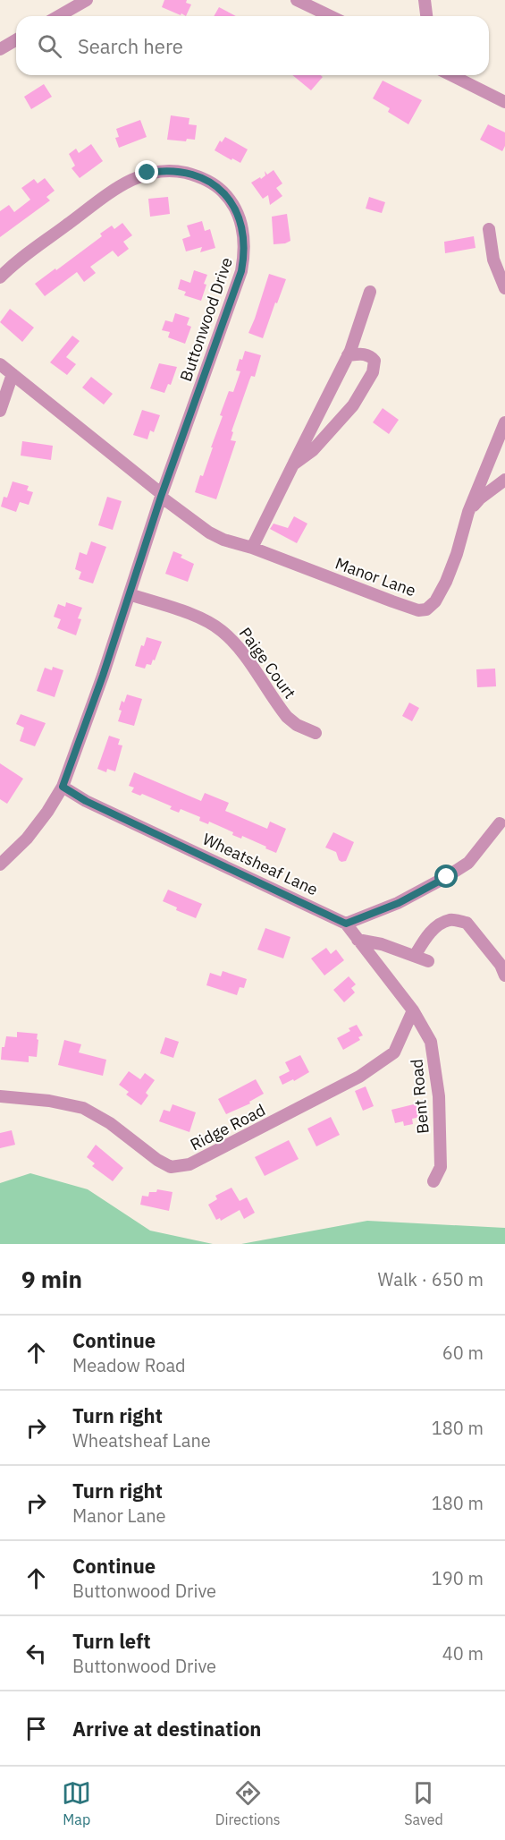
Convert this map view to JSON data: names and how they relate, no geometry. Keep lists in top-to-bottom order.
{
  "streets": {
    "street": [
      "Buttonwood Drive",
      "Manor Lane",
      "Paige Court",
      "Wheatsheaf Lane",
      "Bent Road",
      "Ridge Road"
    ]
  },
  "crossings": [
    ["Buttonwood Drive", "Manor Lane"],
    ["Wheatsheaf Lane", "Bent Road"],
    ["Wheatsheaf Lane", "Ridge Road"],
    ["Bent Road", "Ridge Road"]
  ],
  "page": {
    "search": "Search here",
    "heading": ["9 min", "Walk · 650 m"],
    "list": [
      ["Continue", "Meadow Road", "60 m"],
      ["Turn right", "Wheatsheaf Lane", "180 m"],
      ["Turn right", "Manor Lane", "180 m"],
      ["Continue", "Buttonwood Drive", "190 m"],
      ["Turn left", "Buttonwood Drive", "40 m"],
      "Arrive at destination"
    ],
    "nav": ["Map", "Directions", "Saved"]
  }
}
